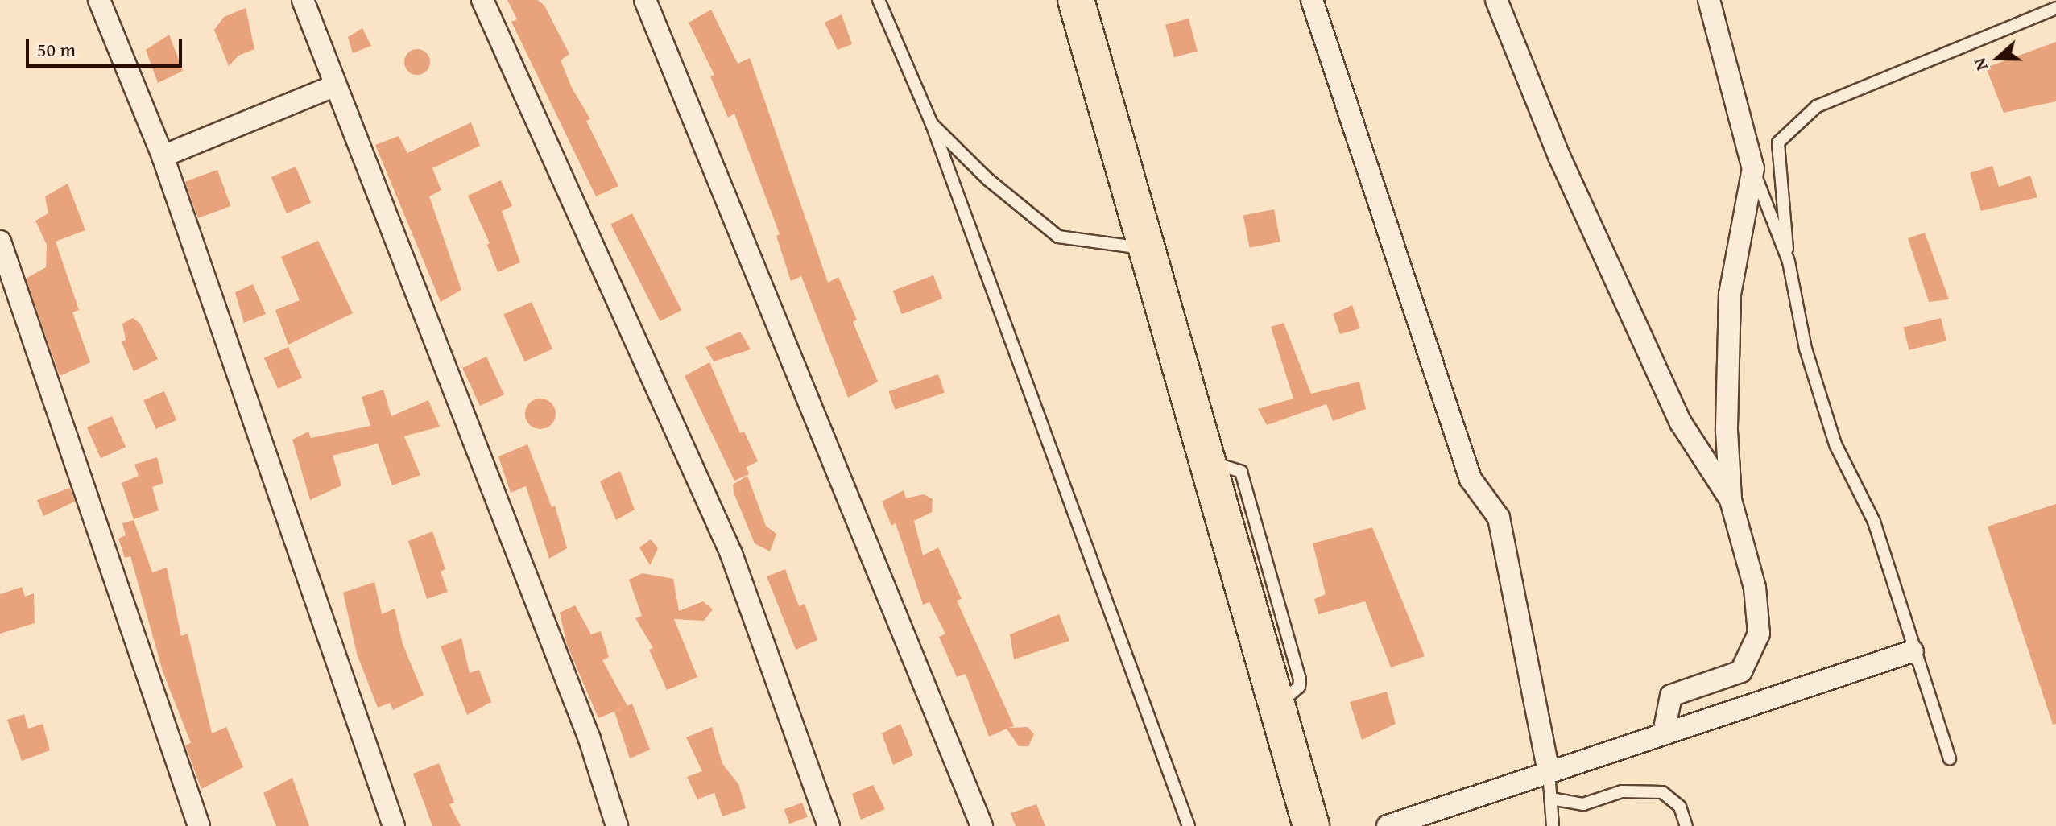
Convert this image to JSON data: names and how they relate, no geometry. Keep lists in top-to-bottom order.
{
  "scale_bar": "50 m",
  "north": "left"
}
